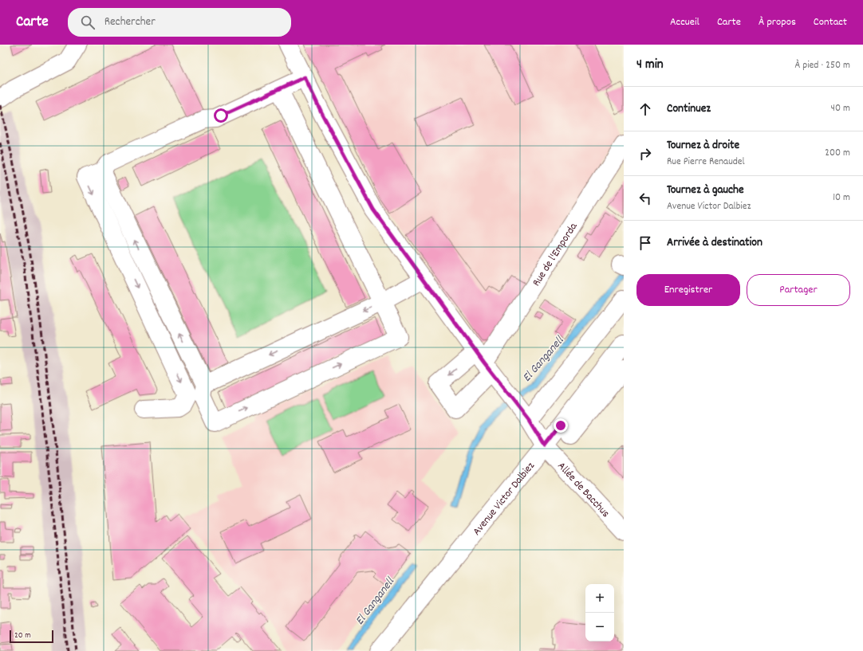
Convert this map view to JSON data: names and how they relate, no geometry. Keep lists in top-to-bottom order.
{
  "streets": {
    "street": ["Rue de l'Emporda", "Allée de Bacchus", "Avenue Victor Dalbiez"]
  },
  "crossings": [
    ["Rue de l'Emporda", "Allée de Bacchus"],
    ["Allée de Bacchus", "Avenue Victor Dalbiez"]
  ],
  "water": ["El Ganganell"],
  "scale_bar": "20 m",
  "page": {
    "header": "Carte",
    "search": "Rechercher",
    "nav": [
      "Accueil",
      "Carte",
      "À propos",
      "Contact"
    ],
    "heading": ["4 min", "À pied · 250 m"],
    "list": [
      ["Continuez", "40 m"],
      ["Tournez à droite", "Rue Pierre Renaudel", "200 m"],
      ["Tournez à gauche", "Avenue Victor Dalbiez", "10 m"],
      "Arrivée à destination"
    ],
    "buttons": ["Enregistrer", "Partager"],
    "map_buttons": ["+", "−"],
    "scale": "20 m"
  }
}
